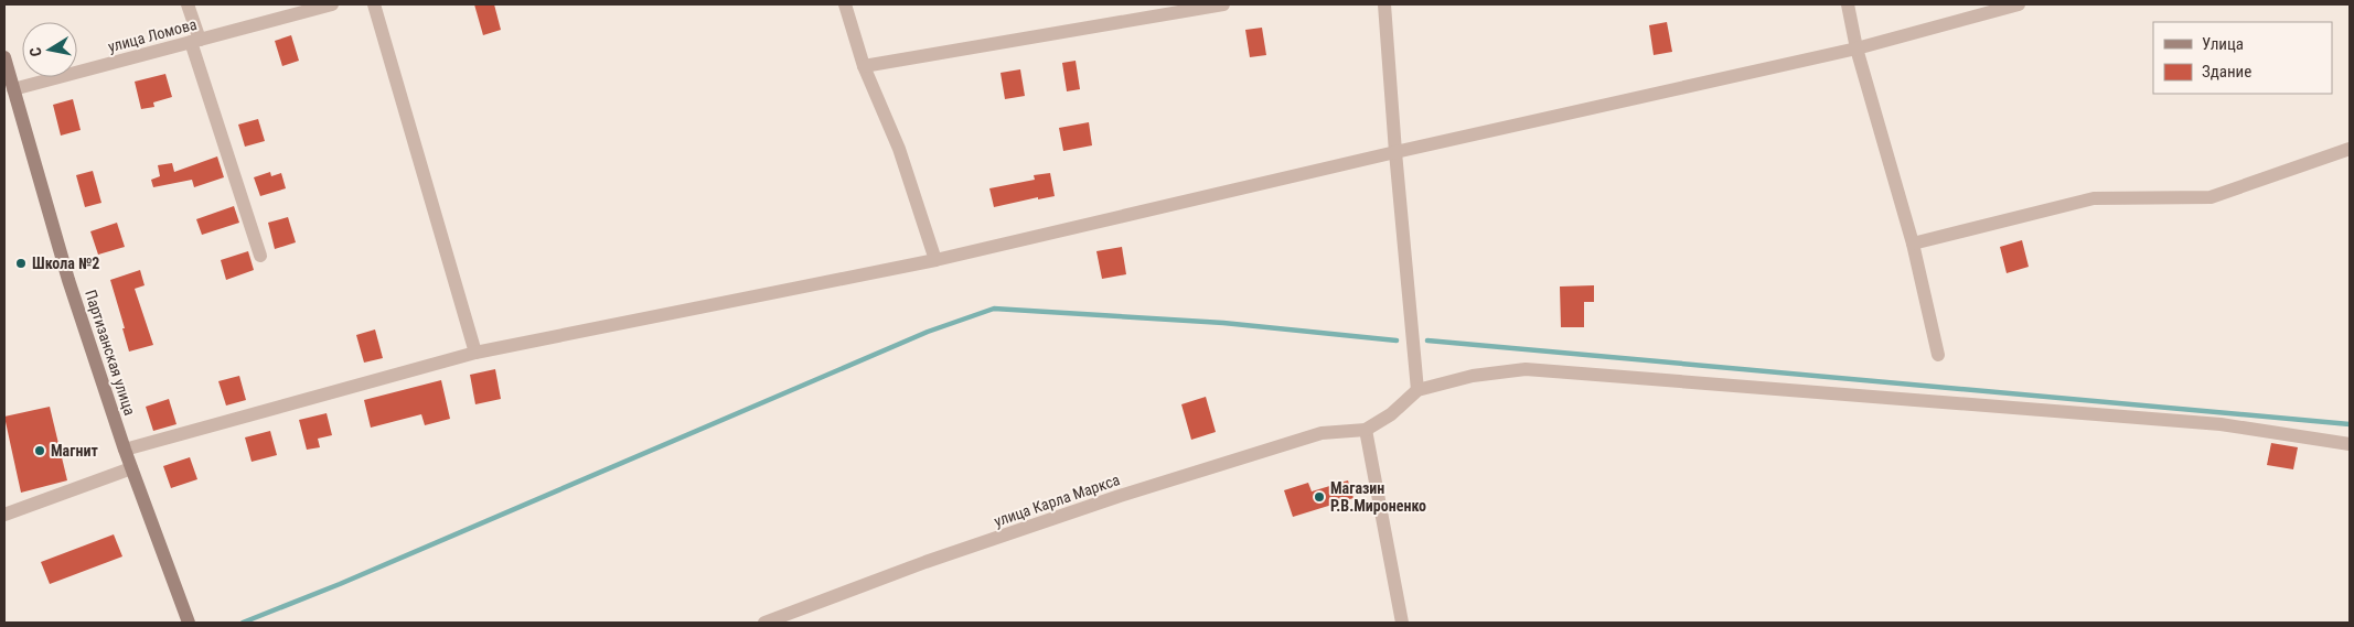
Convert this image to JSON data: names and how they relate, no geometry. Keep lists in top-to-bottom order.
{
  "streets": {
    "street": ["улица Ломова", "Партизанская улица", "улица Карла Маркса"]
  },
  "crossings": [
    ["улица Ломова", "Партизанская улица"]
  ],
  "places": ["Школа №2", "Магнит", "Магазин Р.В.Мироненко"],
  "legend": ["Улица", "Здание"],
  "north": "left"
}
